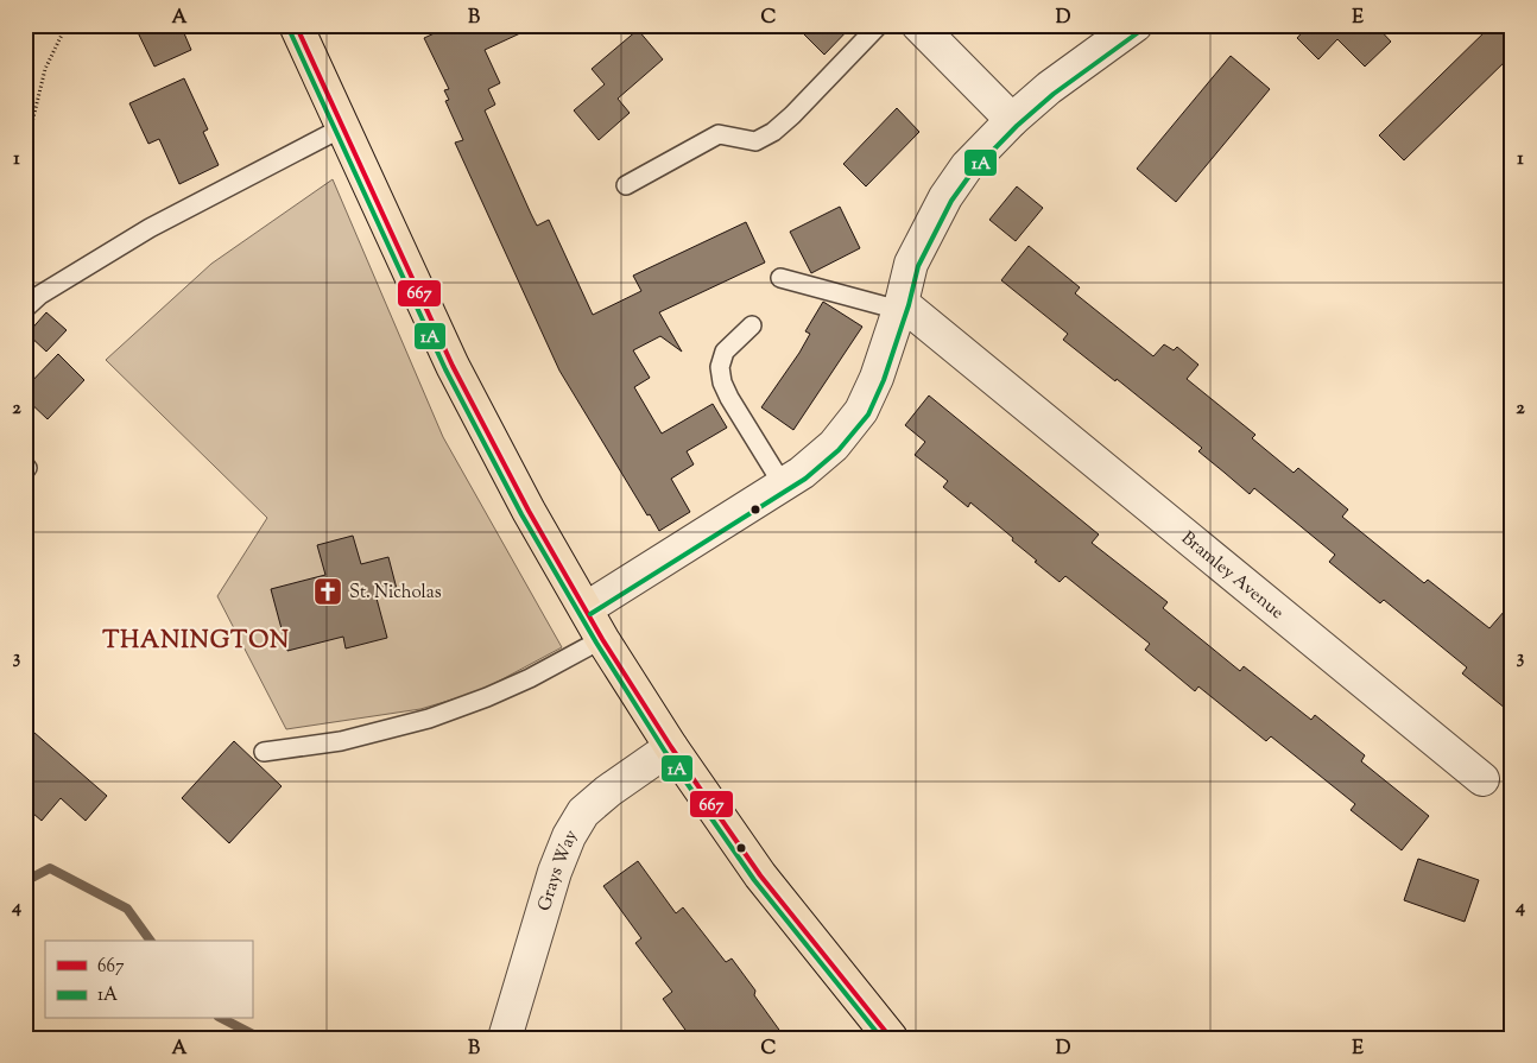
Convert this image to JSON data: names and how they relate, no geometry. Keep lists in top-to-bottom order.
{
  "streets": {
    "street": ["Bramley Avenue", "Grays Way"]
  },
  "districts": ["THANINGTON"],
  "places": {
    "church": ["St. Nicholas"]
  },
  "lines": ["transit line 667", "transit line 1A"],
  "legend": ["667", "1A"],
  "grid": {
    "columns": [
      "A",
      "B",
      "C",
      "D",
      "E"
    ],
    "rows": [
      "1",
      "2",
      "3",
      "4"
    ]
  }
}
